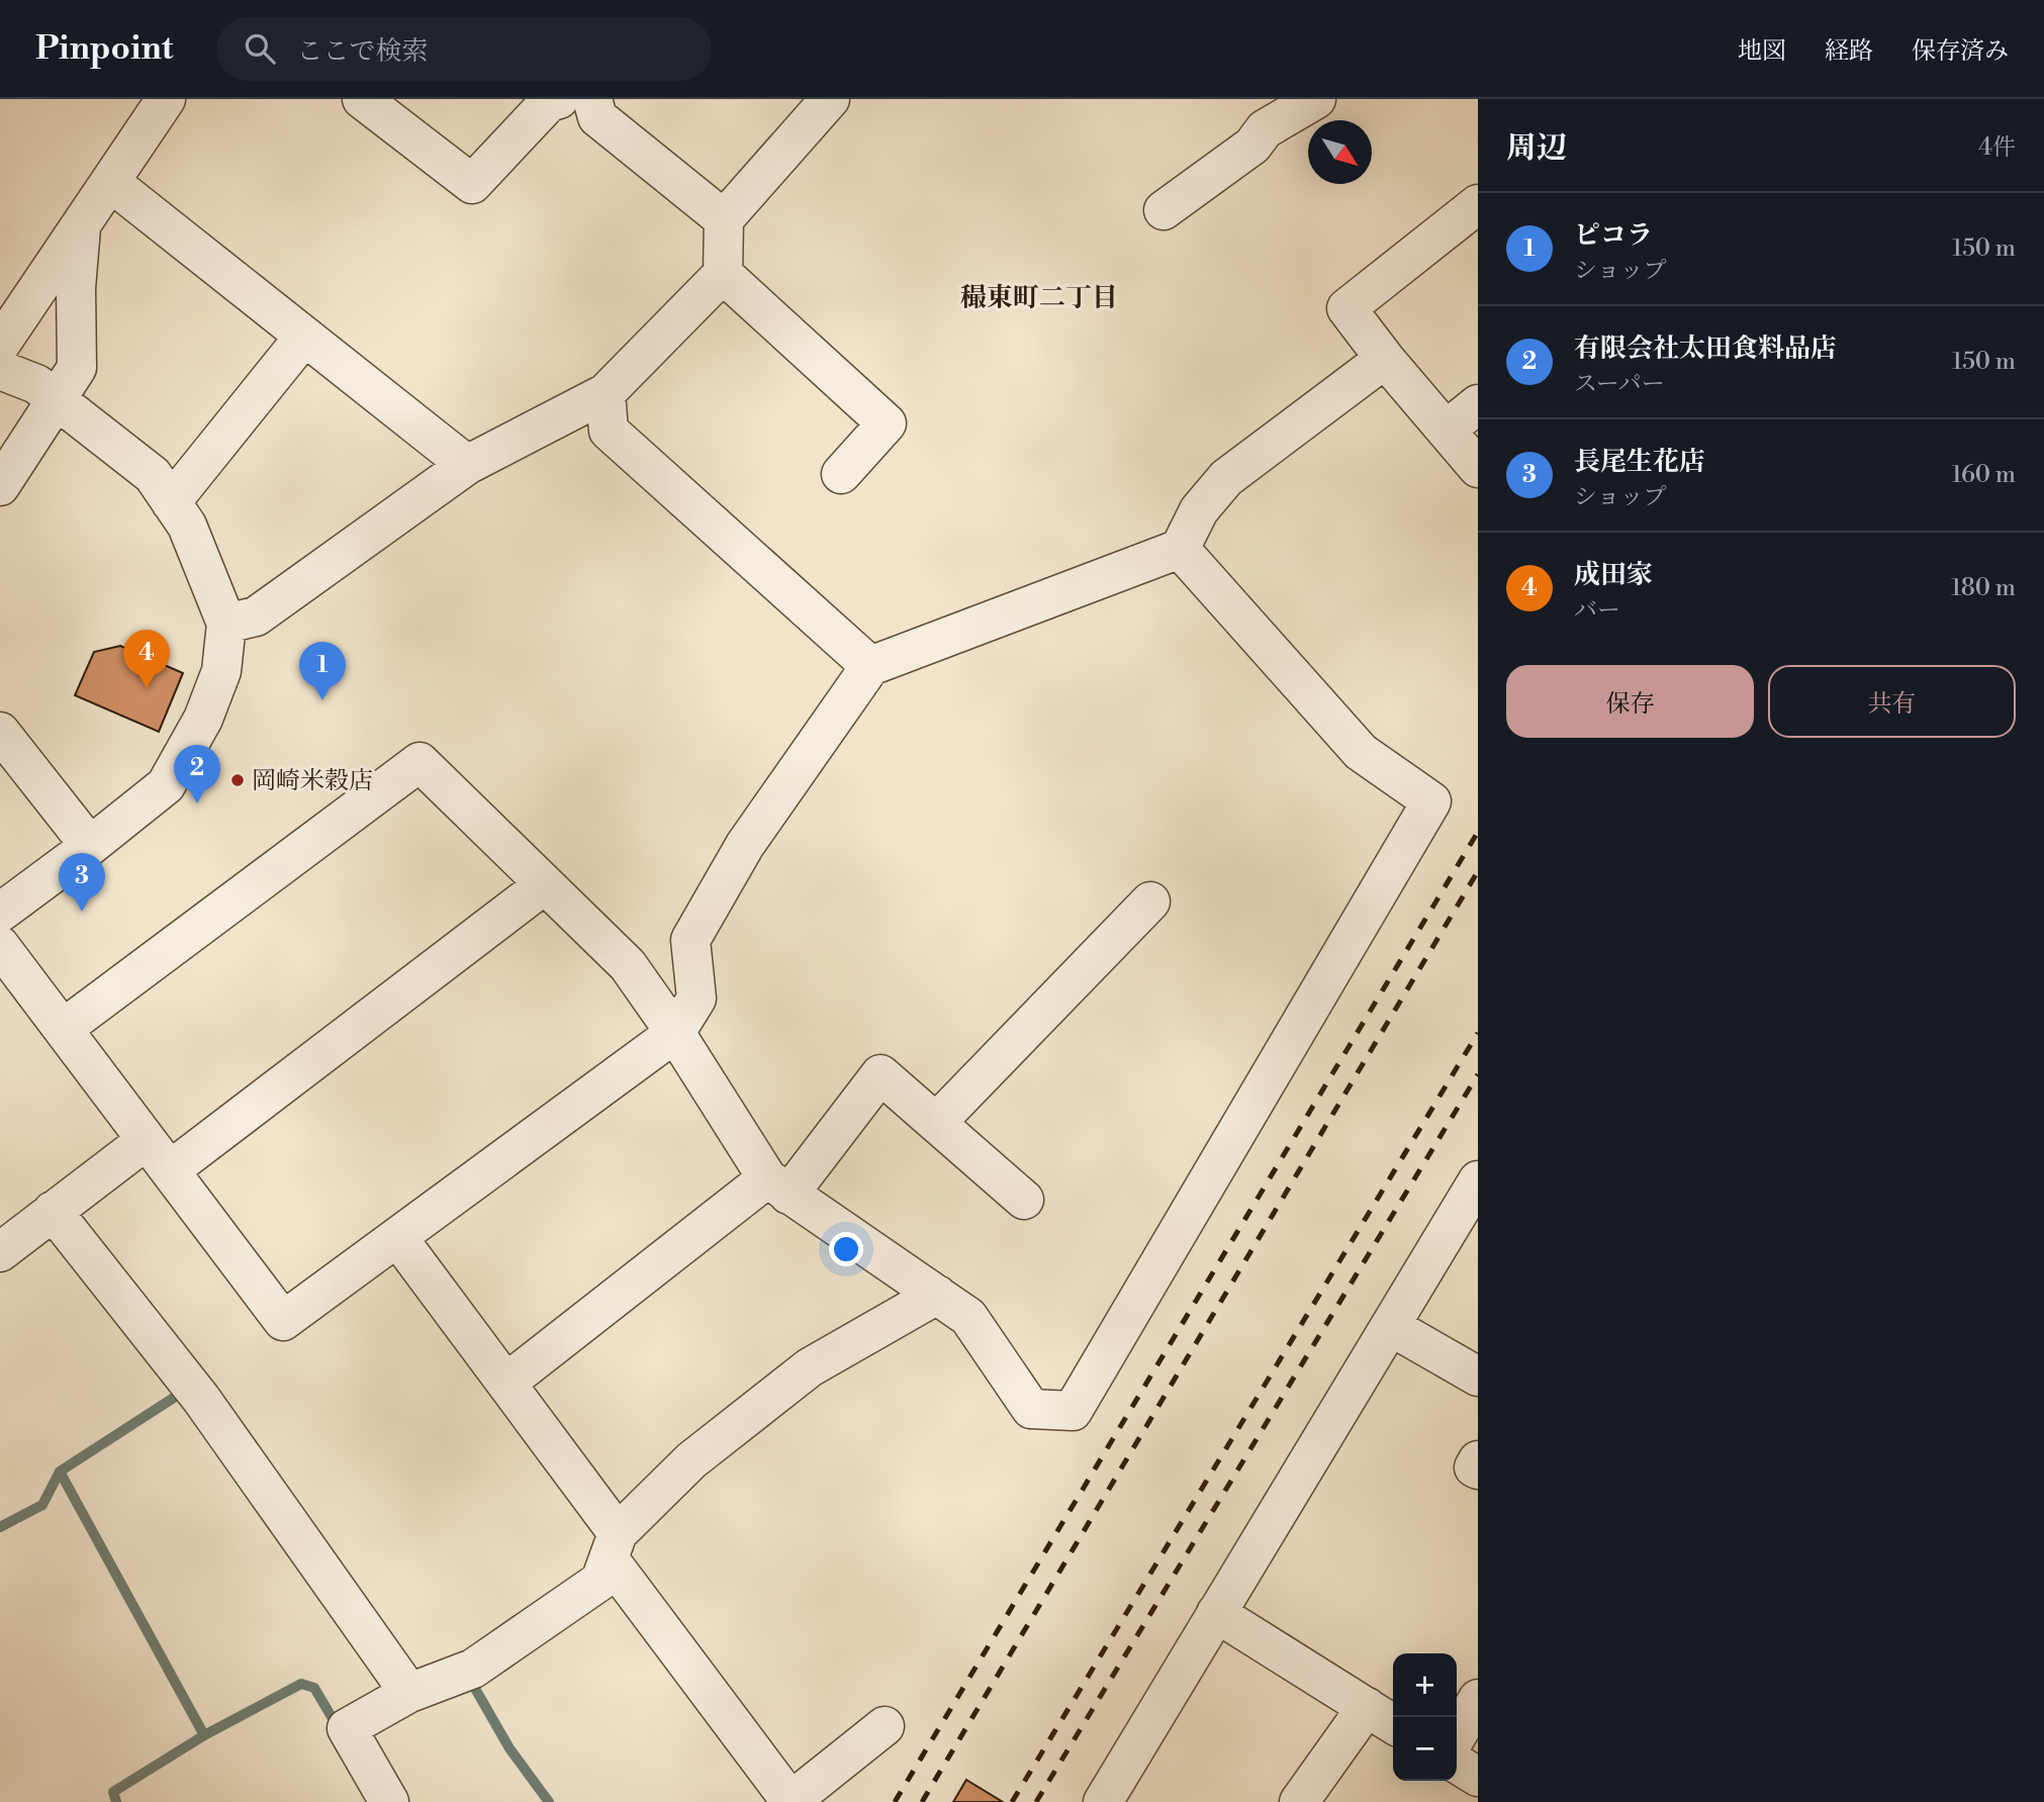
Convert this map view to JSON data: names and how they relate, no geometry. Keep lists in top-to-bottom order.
{
  "districts": ["穝東町二丁目"],
  "places": ["岡崎米穀店"],
  "north": "bottom right",
  "page": {
    "header": "Pinpoint",
    "search": "ここで検索",
    "nav": ["地図", "経路", "保存済み"],
    "heading": ["周辺", "4件"],
    "list": [
      {
        "mark": "1",
        "name": "ピコラ",
        "note": "ショップ",
        "value": "150 m"
      },
      {
        "mark": "2",
        "name": "有限会社太田食料品店",
        "note": "スーパー",
        "value": "150 m"
      },
      {
        "mark": "3",
        "name": "長尾生花店",
        "note": "ショップ",
        "value": "160 m"
      },
      {
        "mark": "4",
        "name": "成田家",
        "note": "バー",
        "value": "180 m"
      }
    ],
    "pins": [
      "4",
      "1",
      "2",
      "3"
    ],
    "buttons": ["保存", "共有"],
    "map_buttons": ["+", "−"]
  }
}
